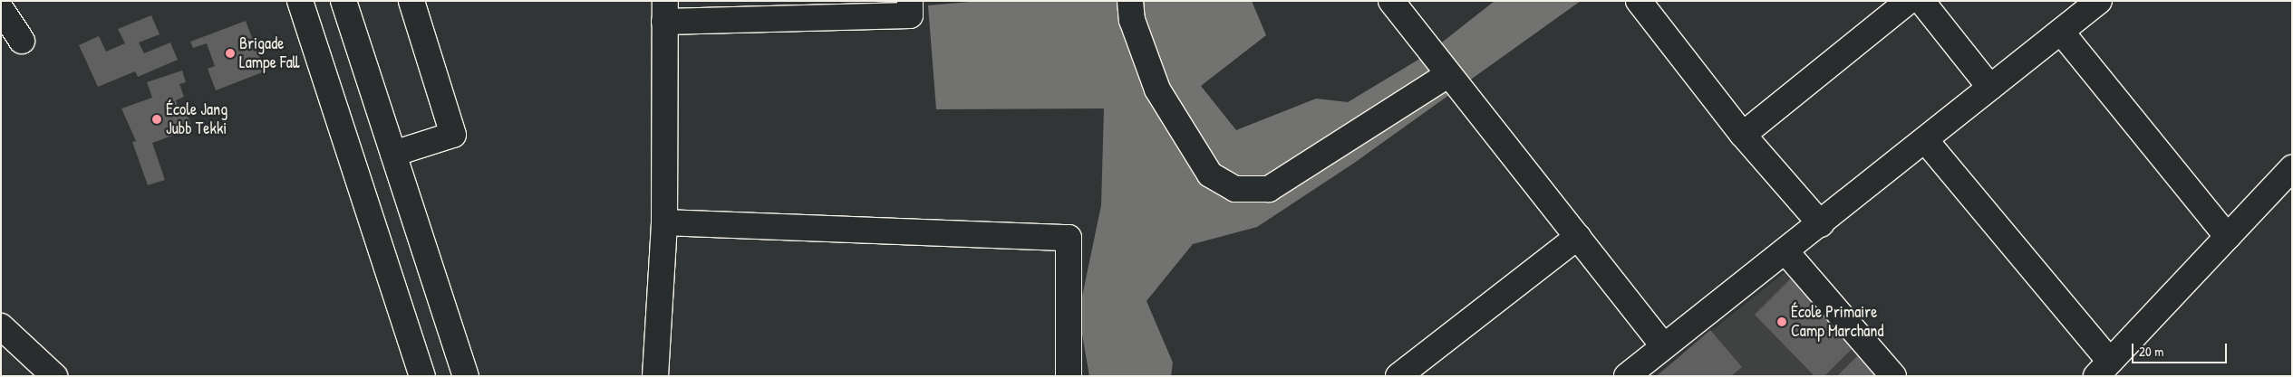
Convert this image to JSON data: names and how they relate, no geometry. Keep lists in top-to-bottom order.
{
  "places": ["Brigade Lampe Fall", "École Jang Jubb Tekki", "École Primaire Camp Marchand"],
  "scale_bar": "20 m"
}
